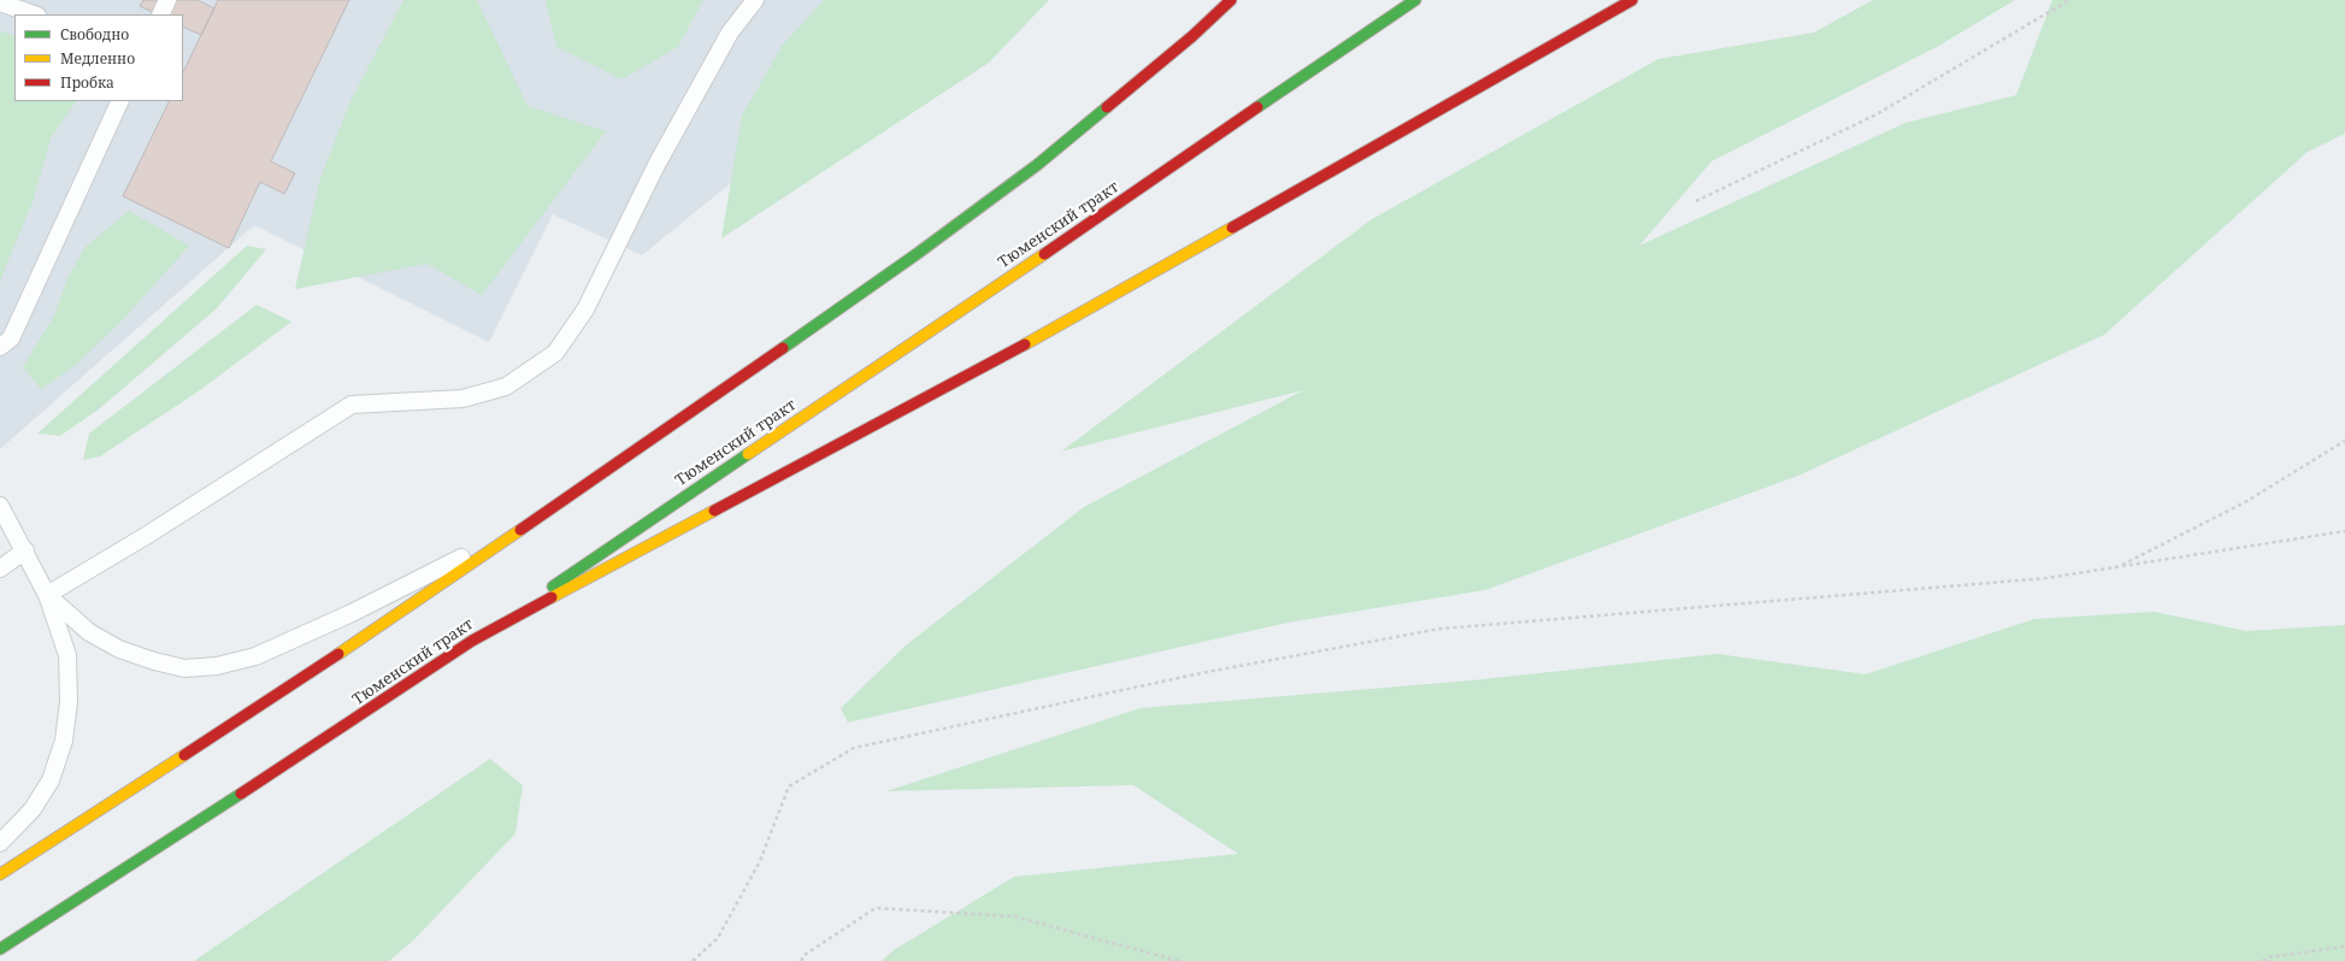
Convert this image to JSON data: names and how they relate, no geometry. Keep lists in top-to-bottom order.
{
  "streets": {
    "main road": ["Тюменский тракт"]
  },
  "legend": ["Свободно", "Медленно", "Пробка"]
}
